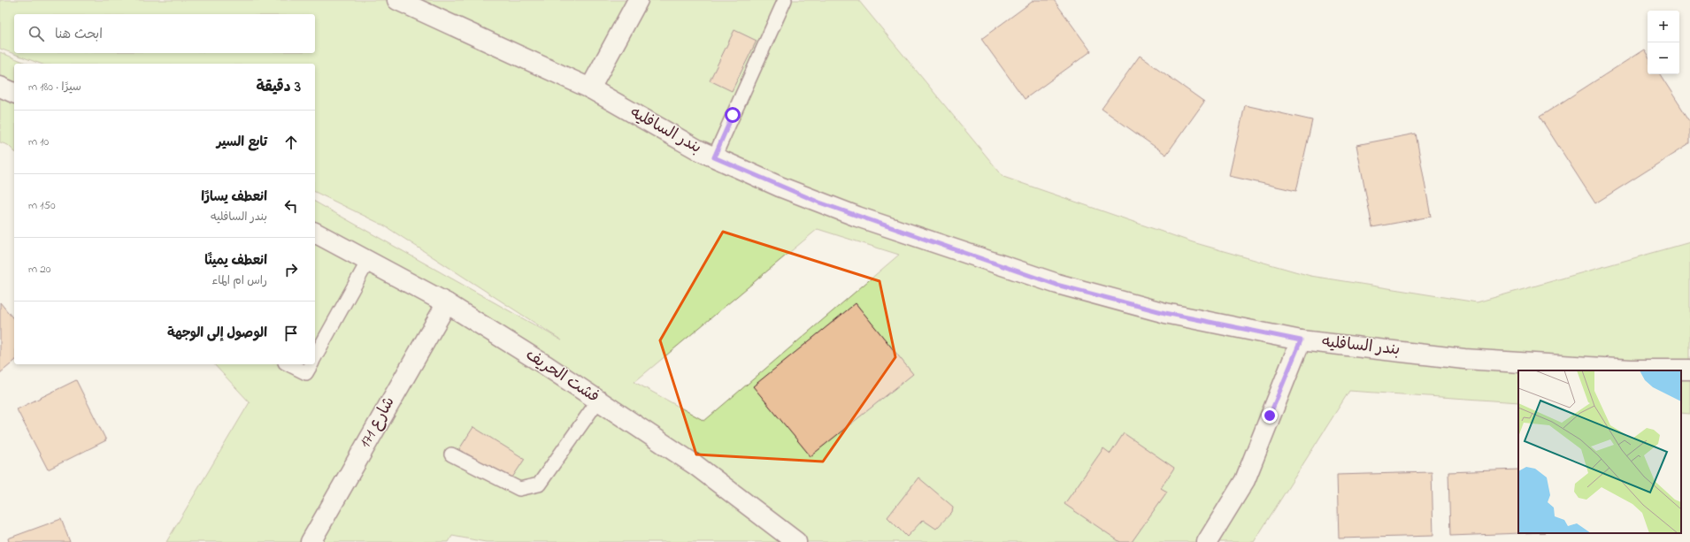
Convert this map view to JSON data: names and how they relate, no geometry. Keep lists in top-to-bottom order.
{
  "streets": {
    "street": ["بندر السافليه", "فشت الحريف", "شارع 171"]
  },
  "crossings": [
    ["فشت الحريف", "شارع 171"]
  ],
  "page": {
    "map_buttons": ["+", "−"],
    "search": "ابحث هنا",
    "heading": ["3 دقيقة", "سيرًا · 180 m"],
    "list": [
      ["تابع السير", "10 m"],
      ["انعطف يسارًا", "بندر السافليه", "150 m"],
      ["انعطف يمينًا", "راس ام الماء", "20 m"],
      "الوصول إلى الوجهة"
    ]
  }
}
